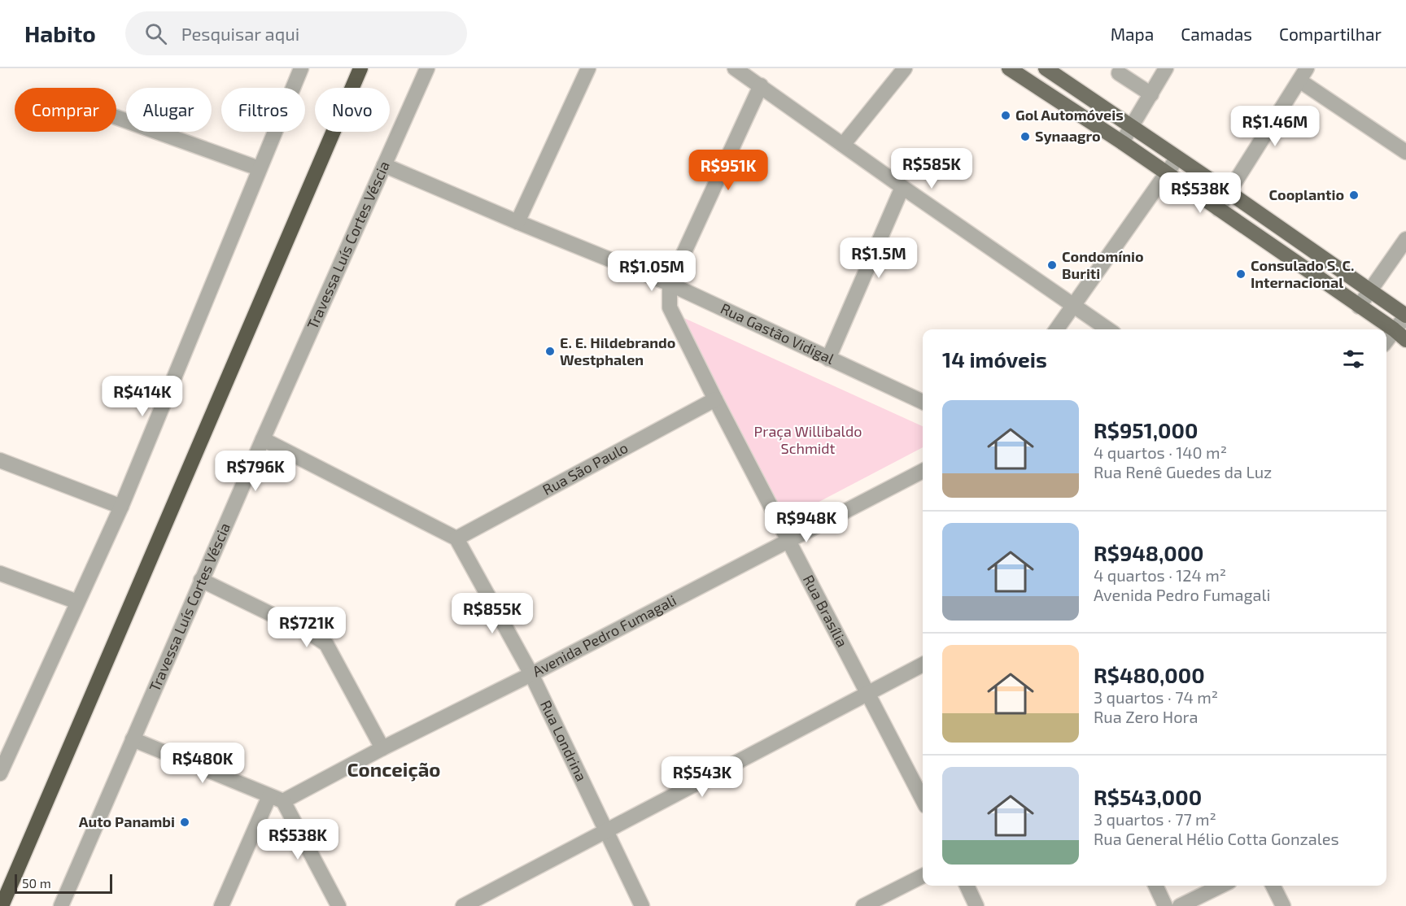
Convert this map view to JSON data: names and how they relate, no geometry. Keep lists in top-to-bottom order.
{
  "streets": {
    "street": [
      "Travessa Luís Cortes Véscia",
      "Rua Gastão Vidigal",
      "Rua São Paulo",
      "Rua Brasília",
      "Avenida Pedro Fumagali",
      "Rua Londrina"
    ]
  },
  "crossings": [
    ["Travessa Luís Cortes Véscia", "Rua Gastão Vidigal"],
    ["Rua Gastão Vidigal", "Rua Brasília"],
    ["Rua São Paulo", "Rua Brasília"],
    ["Rua São Paulo", "Rua Londrina"],
    ["Rua Brasília", "Avenida Pedro Fumagali"],
    ["Avenida Pedro Fumagali", "Rua Londrina"]
  ],
  "districts": ["Conceição"],
  "parks": ["Praça Willibaldo Schmidt"],
  "places": [
    "Gol Automóveis",
    "Synaagro",
    "Cooplantio",
    "Condomínio Buriti",
    "Consulado S. C. Internacional",
    "E. E. Hildebrando Westphalen",
    "Auto Panambi"
  ],
  "scale_bar": "50 m",
  "page": {
    "header": "Habito",
    "search": "Pesquisar aqui",
    "nav": ["Mapa", "Camadas", "Compartilhar"],
    "chip": [
      "Comprar",
      "Alugar",
      "Filtros",
      "Novo"
    ],
    "price": [
      "R$1.46M",
      "R$585K",
      "R$951K",
      "R$538K",
      "R$1.5M",
      "R$1.05M",
      "R$414K",
      "R$796K",
      "R$948K",
      "R$855K",
      "R$721K",
      "R$480K",
      "R$543K",
      "R$538K"
    ],
    "heading": "14 imóveis",
    "list": [
      {
        "name": "R$951,000",
        "note": "4 quartos · 140 m² · Rua Renê Guedes da Luz"
      },
      {
        "name": "R$948,000",
        "note": "4 quartos · 124 m² · Avenida Pedro Fumagali"
      },
      {
        "name": "R$480,000",
        "note": "3 quartos · 74 m² · Rua Zero Hora"
      },
      {
        "name": "R$543,000",
        "note": "3 quartos · 77 m² · Rua General Hélio Cotta Gonzales"
      }
    ],
    "scale": "50 m"
  }
}
